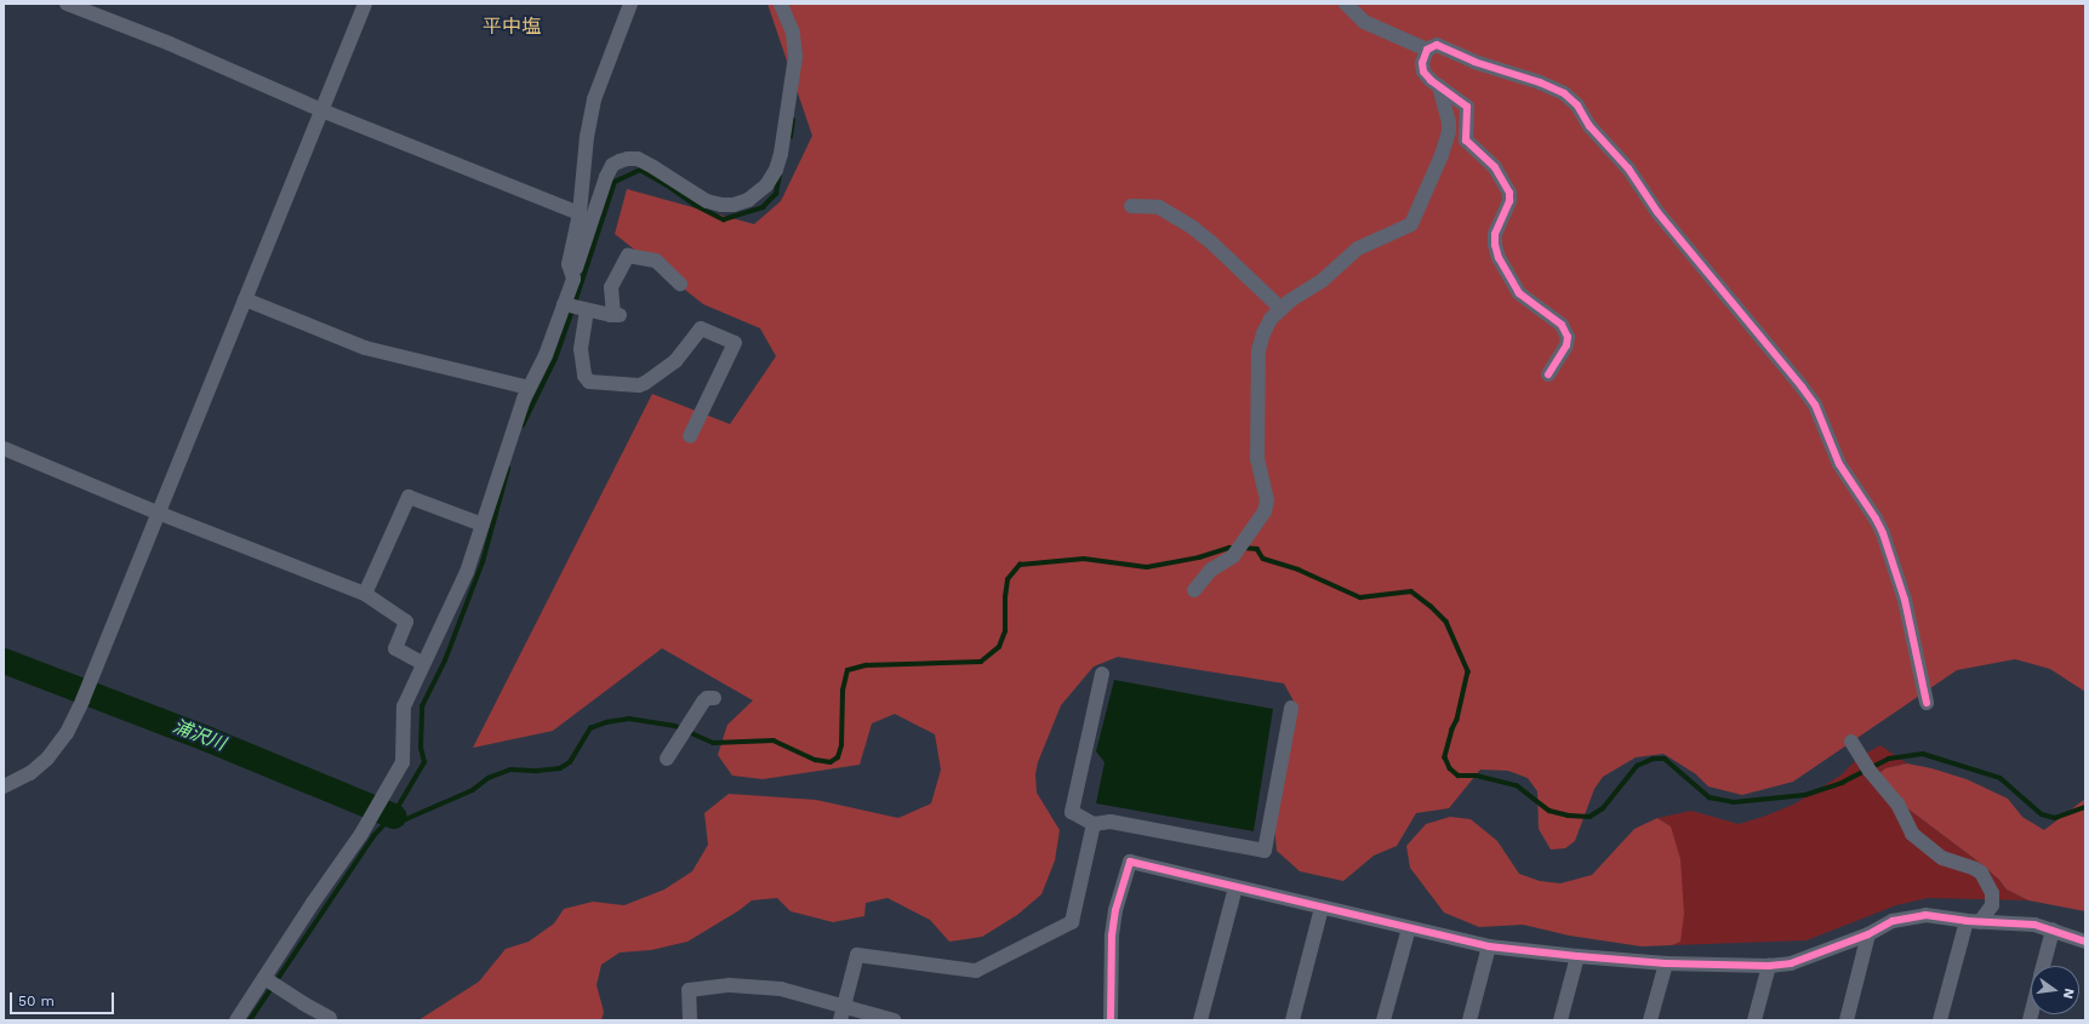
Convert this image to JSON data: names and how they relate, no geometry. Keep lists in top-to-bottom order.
{
  "districts": ["平中塩"],
  "water": ["浦沢川"],
  "scale_bar": "50 m",
  "north": "right"
}
